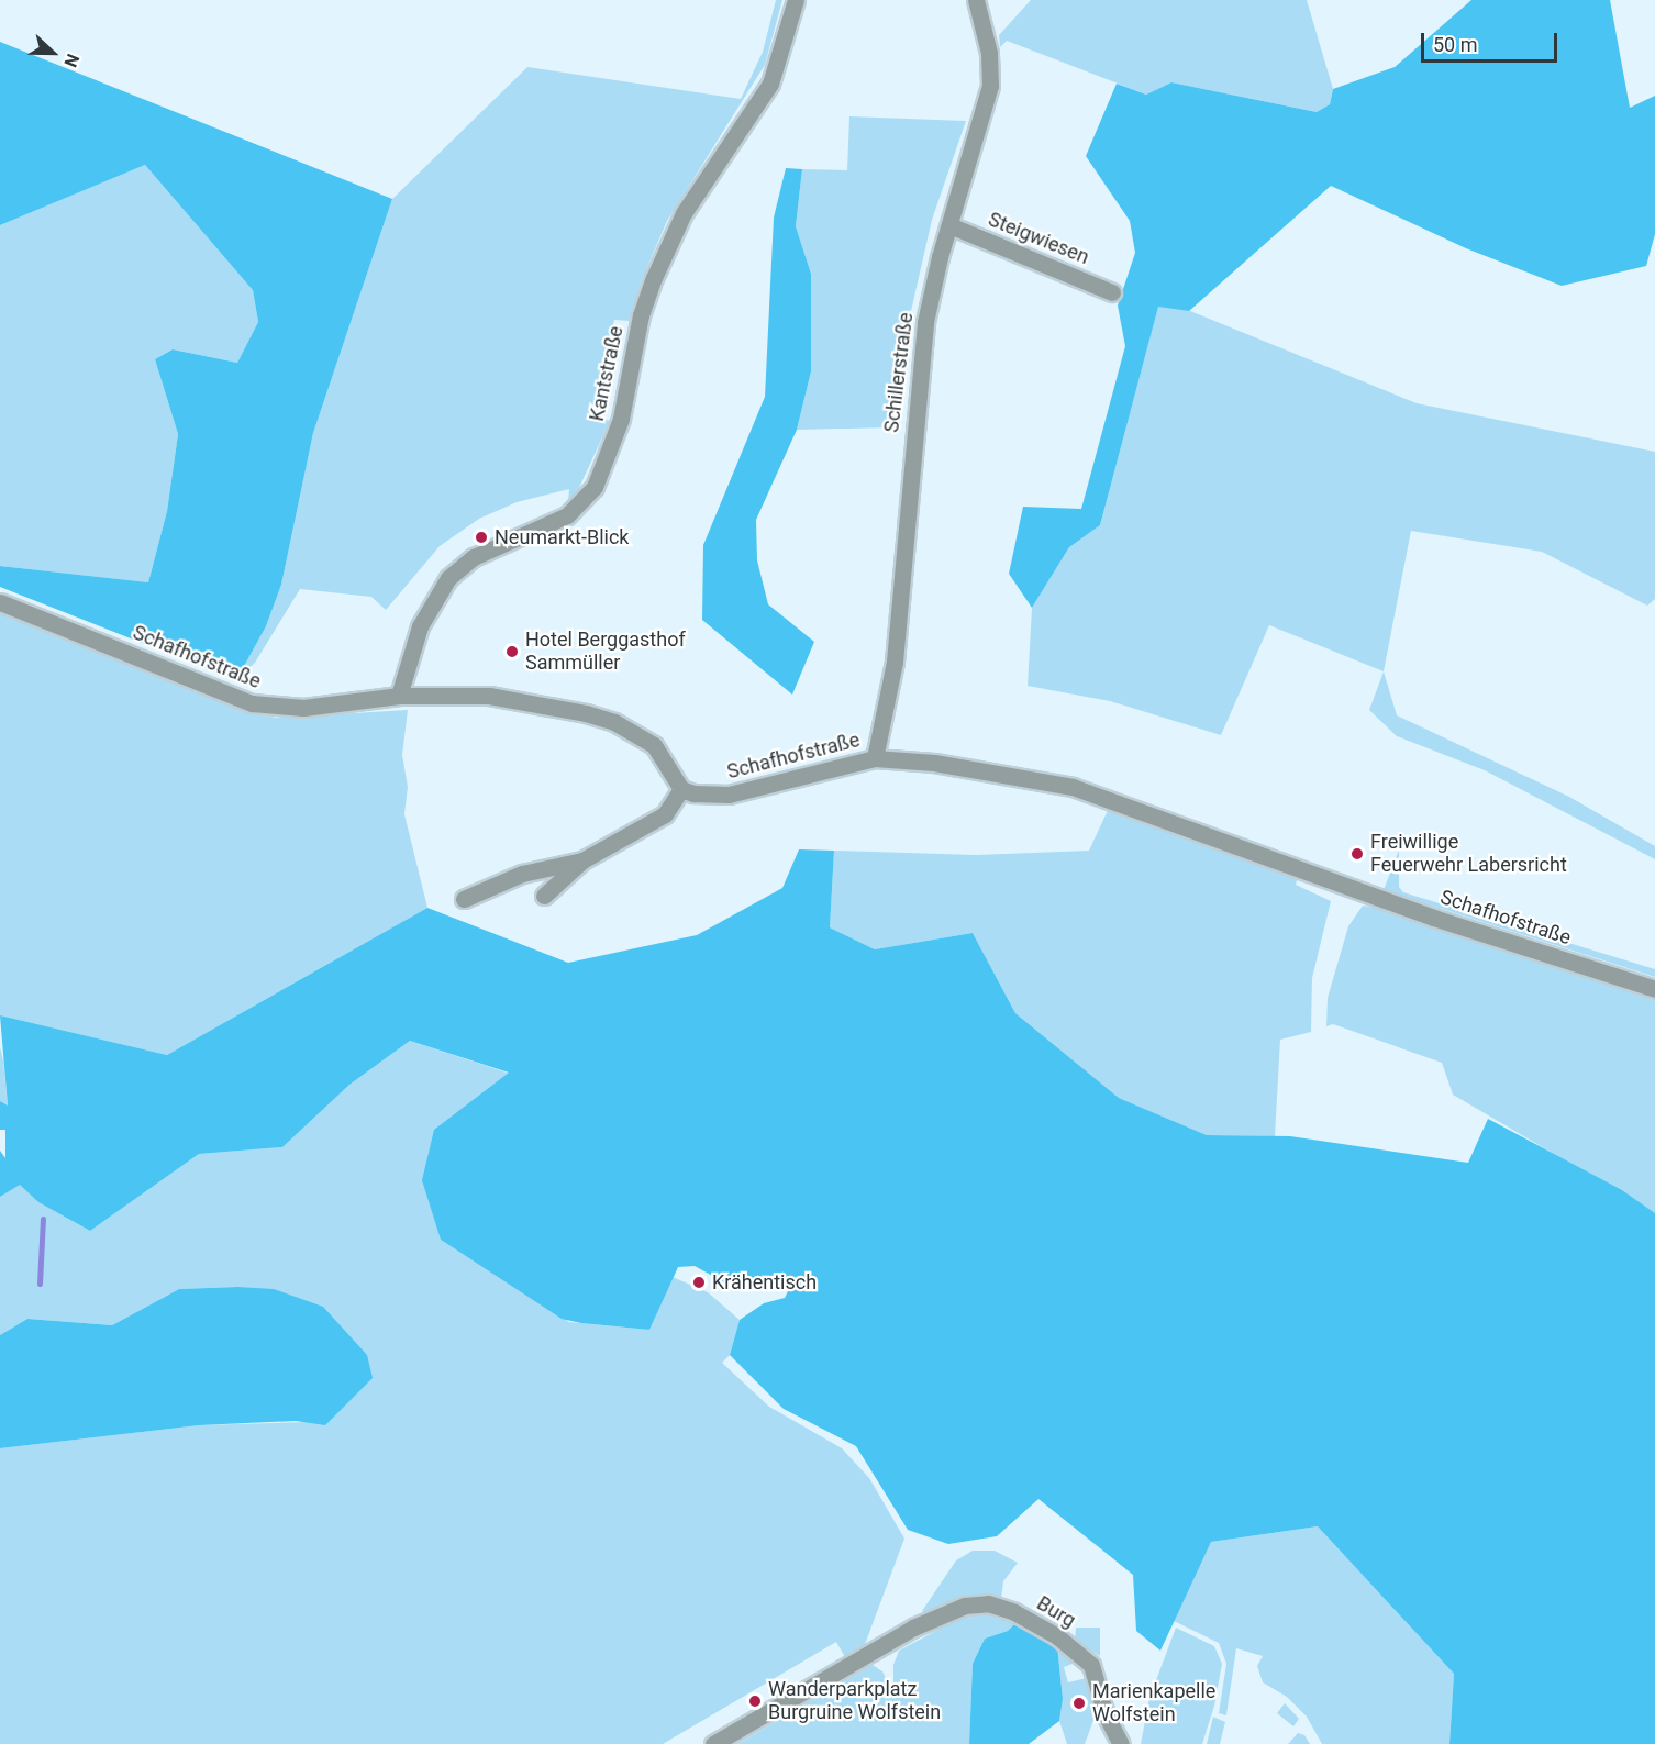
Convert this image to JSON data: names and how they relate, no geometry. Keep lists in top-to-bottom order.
{
  "streets": {
    "street": [
      "Steigwiesen",
      "Schillerstraße",
      "Kantstraße",
      "Schafhofstraße",
      "Burg"
    ]
  },
  "crossings": [
    ["Steigwiesen", "Schillerstraße"],
    ["Schillerstraße", "Schafhofstraße"],
    ["Kantstraße", "Schafhofstraße"]
  ],
  "places": [
    "Neumarkt-Blick",
    "Hotel Berggasthof Sammüller",
    "Freiwillige Feuerwehr Labersricht",
    "Krähentisch",
    "Wanderparkplatz Burgruine Wolfstein",
    "Marienkapelle Wolfstein"
  ],
  "scale_bar": "50 m",
  "north": "right"
}
